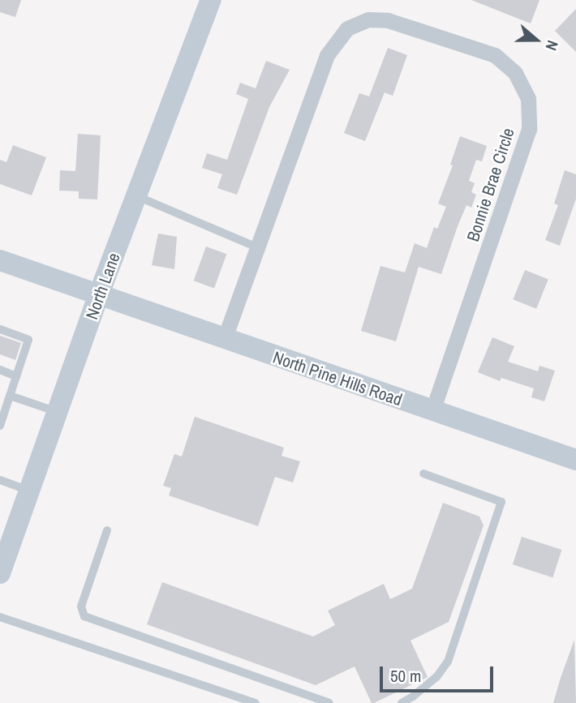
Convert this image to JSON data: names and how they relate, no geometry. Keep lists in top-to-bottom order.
{
  "streets": {
    "street": ["Bonnie Brae Circle", "North Lane", "North Pine Hills Road"]
  },
  "crossings": [
    ["Bonnie Brae Circle", "North Pine Hills Road"],
    ["North Lane", "North Pine Hills Road"]
  ],
  "scale_bar": "50 m",
  "north": "right"
}
